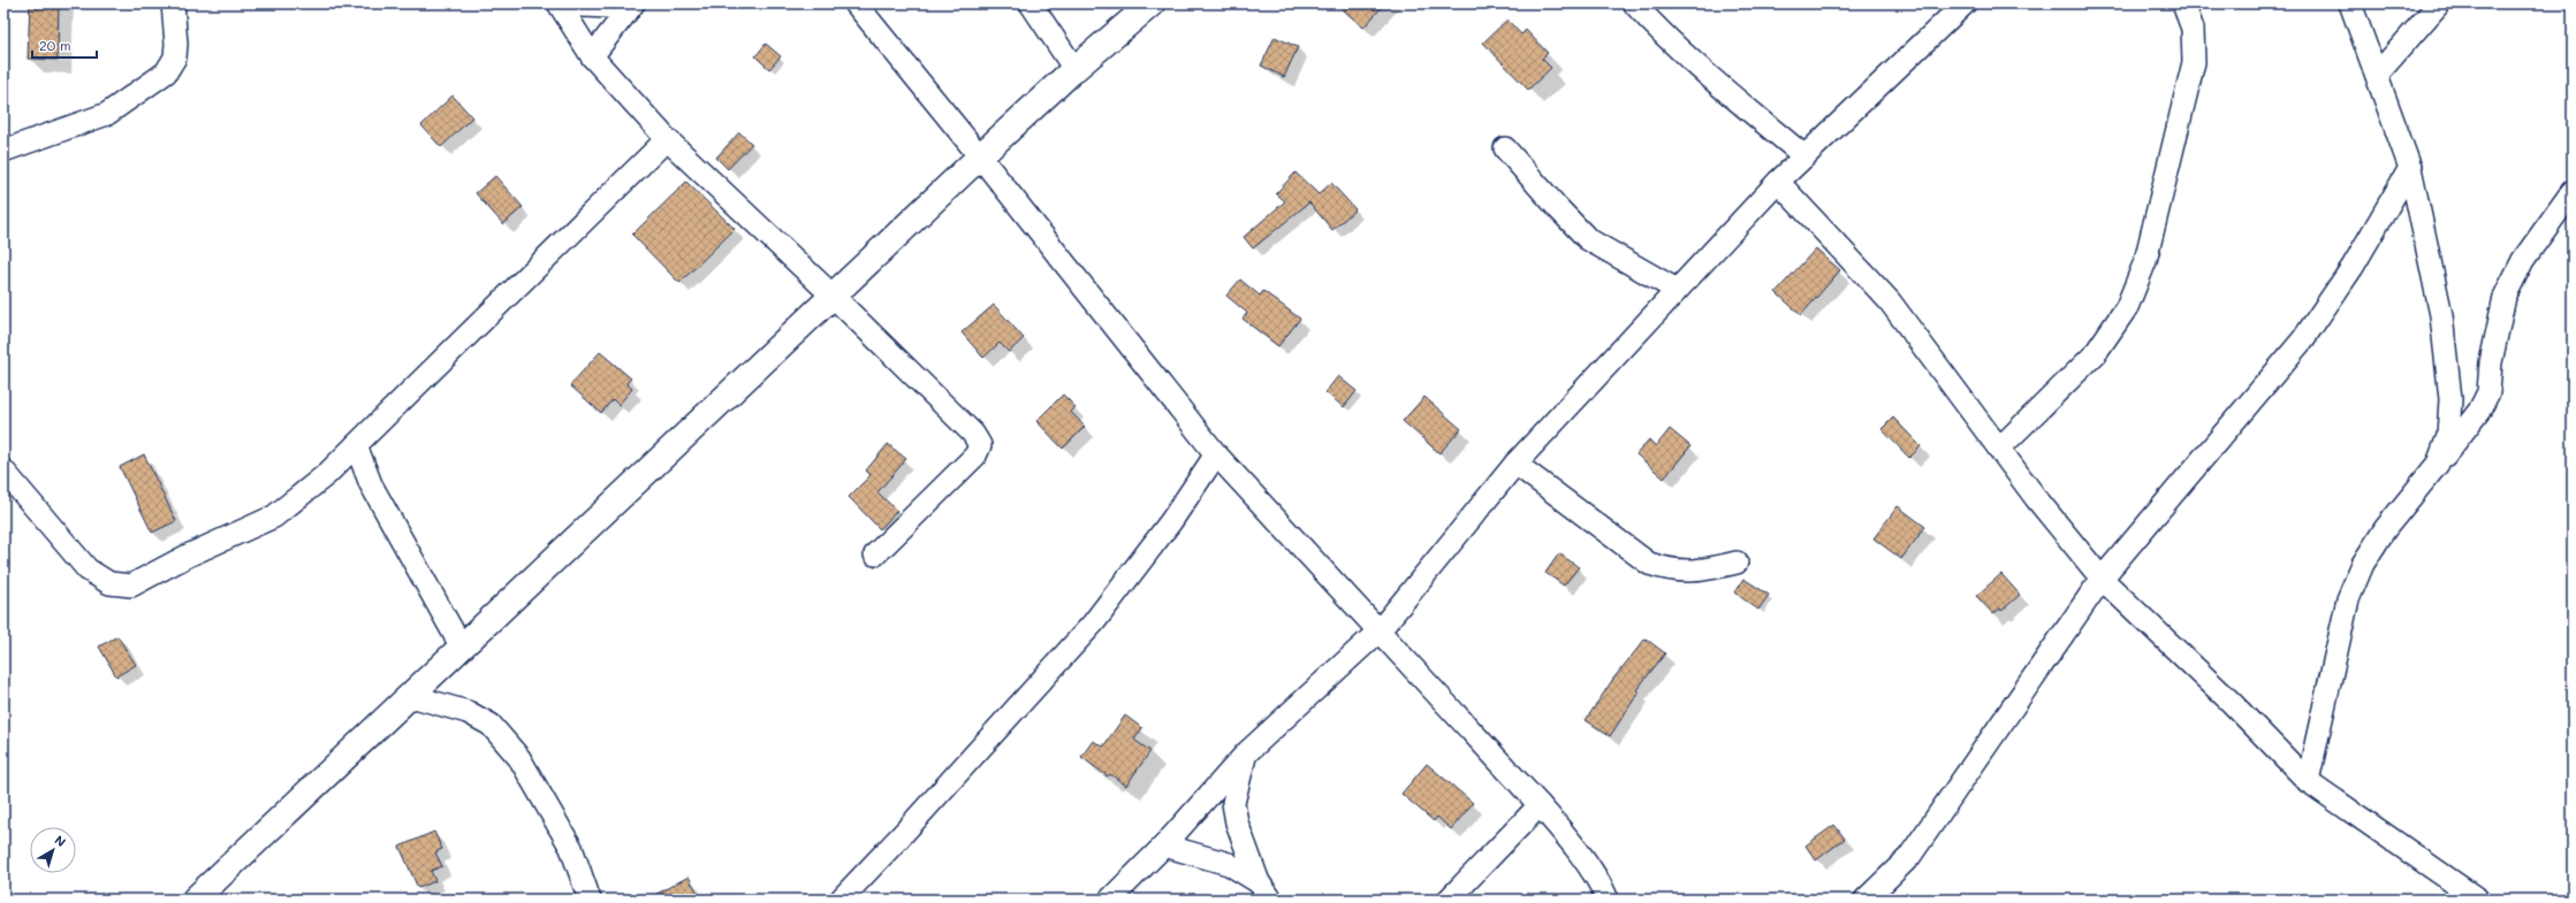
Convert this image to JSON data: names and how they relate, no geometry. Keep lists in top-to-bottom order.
{
  "scale_bar": "20 m",
  "north": "top right"
}
